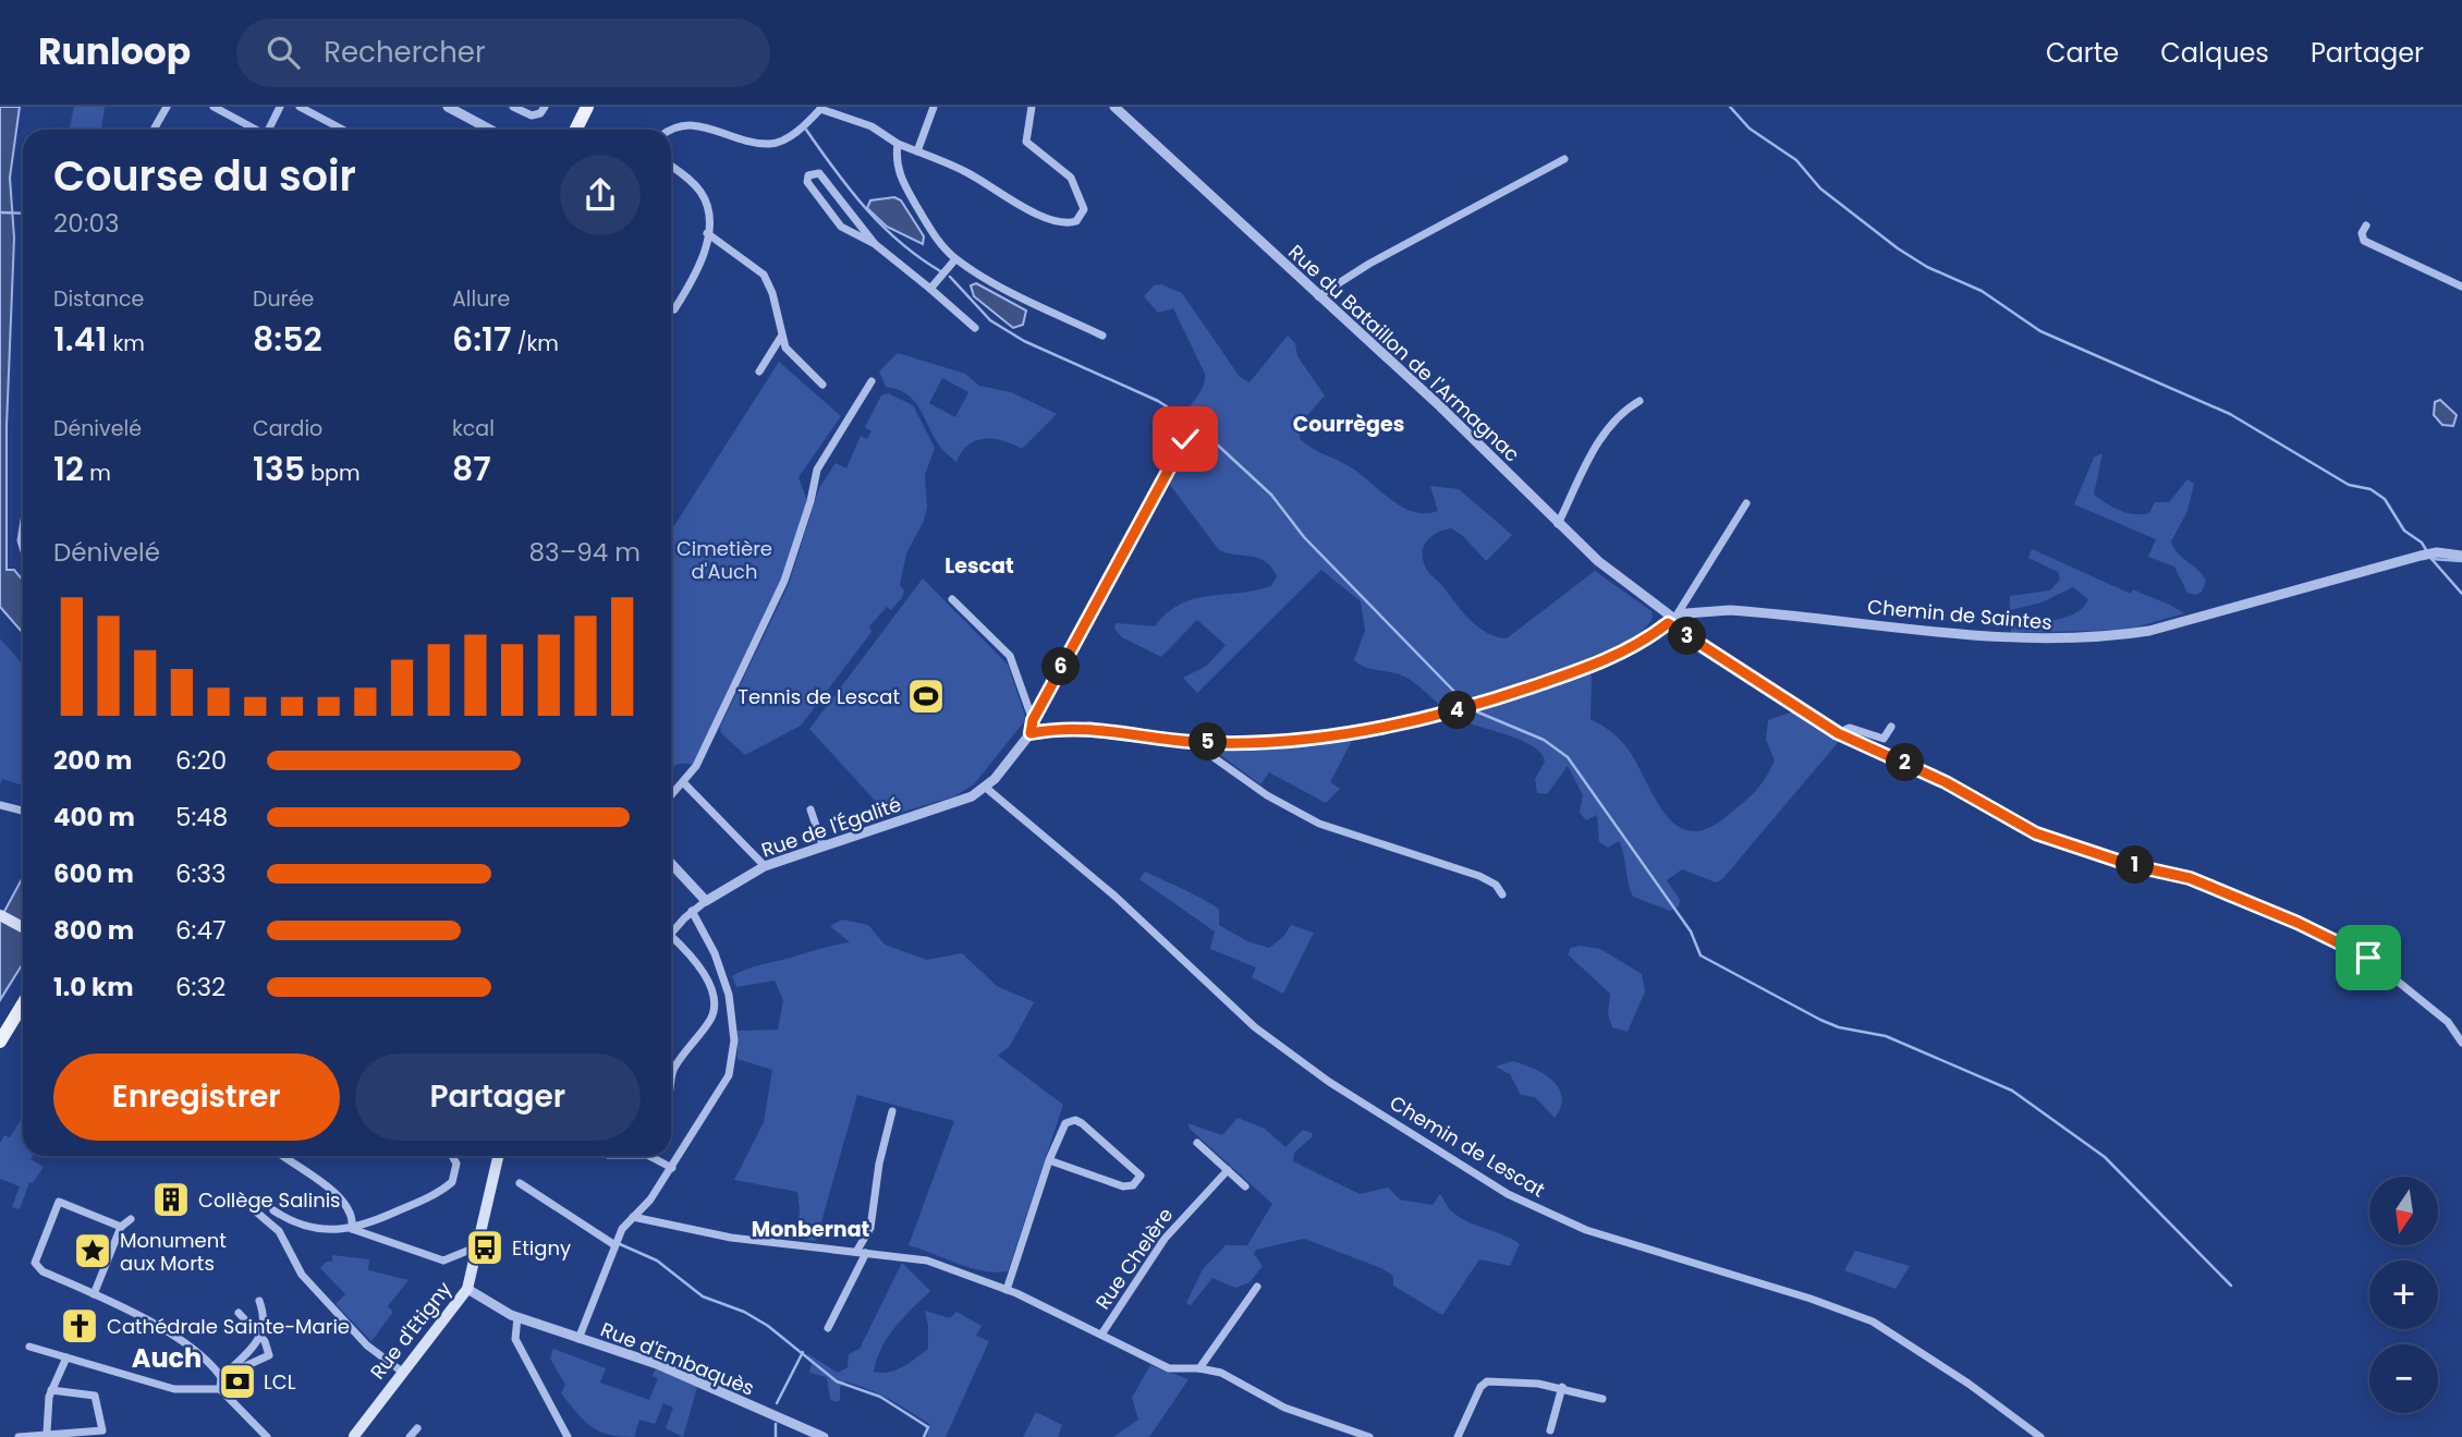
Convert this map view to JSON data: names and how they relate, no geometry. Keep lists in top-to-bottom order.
{
  "streets": {
    "main road": ["Rue d'Etigny"],
    "street": [
      "Rue du Bataillon de l'Armagnac",
      "Chemin de Saintes",
      "Rue de l'Égalité",
      "Chemin de Lescat",
      "Rue Chelère",
      "Rue d'Embaquès"
    ]
  },
  "crossings": [
    ["Rue du Bataillon de l'Armagnac", "Chemin de Saintes"],
    ["Rue de l'Égalité", "Chemin de Lescat"],
    ["Rue d'Etigny", "Rue d'Embaquès"]
  ],
  "districts": [
    "Courrèges",
    "Lescat",
    "Monbernat",
    "Auch"
  ],
  "parks": ["Cimetière d'Auch"],
  "places": {
    "sports": ["Tennis de Lescat"],
    "building": ["Collège Salinis"],
    "bus stop": ["Etigny"],
    "place": ["Monument aux Morts"],
    "church": ["Cathédrale Sainte-Marie"],
    "bank": ["LCL"]
  },
  "north": "bottom",
  "page": {
    "header": "Runloop",
    "search": "Rechercher",
    "nav": ["Carte", "Calques", "Partager"],
    "heading": ["Course du soir", "20:03"],
    "stats": [
      ["Distance", "1.41 km"],
      ["Durée", "8:52"],
      ["Allure", "6:17 /km"],
      ["Dénivelé", "12 m"],
      ["Cardio", "135 bpm"],
      ["kcal", "87"]
    ],
    "chart": ["Dénivelé", "83–94 m"],
    "pins": [
      "3",
      "6",
      "4",
      "5",
      "2",
      "1"
    ],
    "list": [
      {
        "name": "200 m",
        "note": "6:20"
      },
      {
        "name": "400 m",
        "note": "5:48"
      },
      {
        "name": "600 m",
        "note": "6:33"
      },
      {
        "name": "800 m",
        "note": "6:47"
      },
      {
        "name": "1.0 km",
        "note": "6:32"
      }
    ],
    "buttons": ["Enregistrer", "Partager"],
    "map_buttons": ["+", "−"]
  }
}
